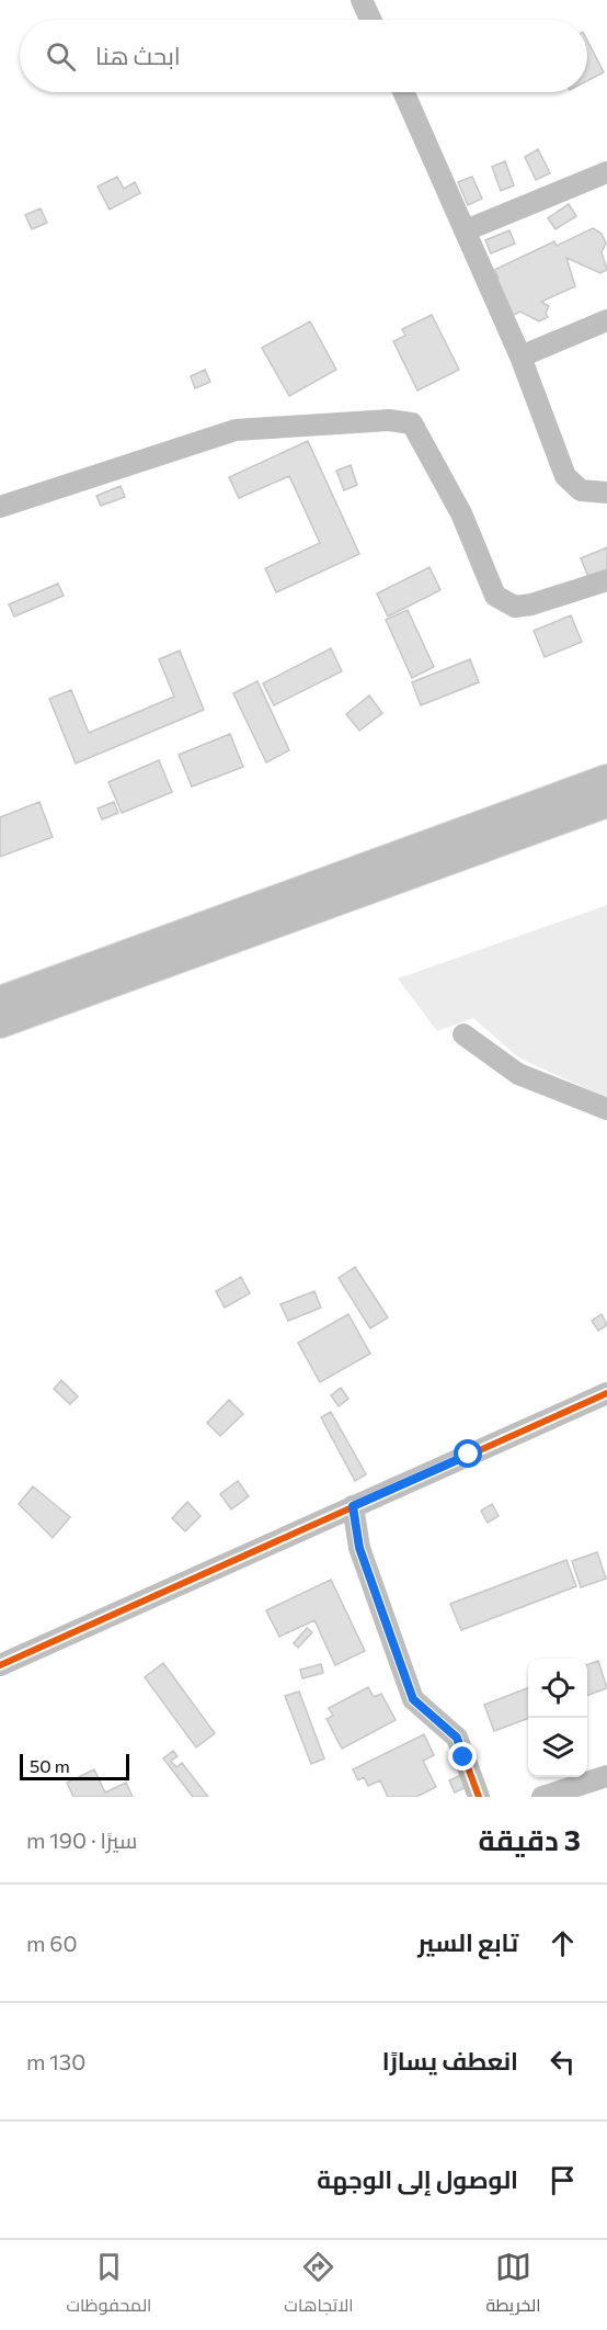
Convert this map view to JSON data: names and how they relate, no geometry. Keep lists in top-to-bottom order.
{
  "scale_bar": "50 m",
  "page": {
    "search": "ابحث هنا",
    "scale": "50 m",
    "heading": ["3 دقيقة", "سيرًا · 190 m"],
    "list": [
      ["تابع السير", "60 m"],
      ["انعطف يسارًا", "130 m"],
      "الوصول إلى الوجهة"
    ],
    "nav": ["الخريطة", "الاتجاهات", "المحفوظات"]
  }
}
